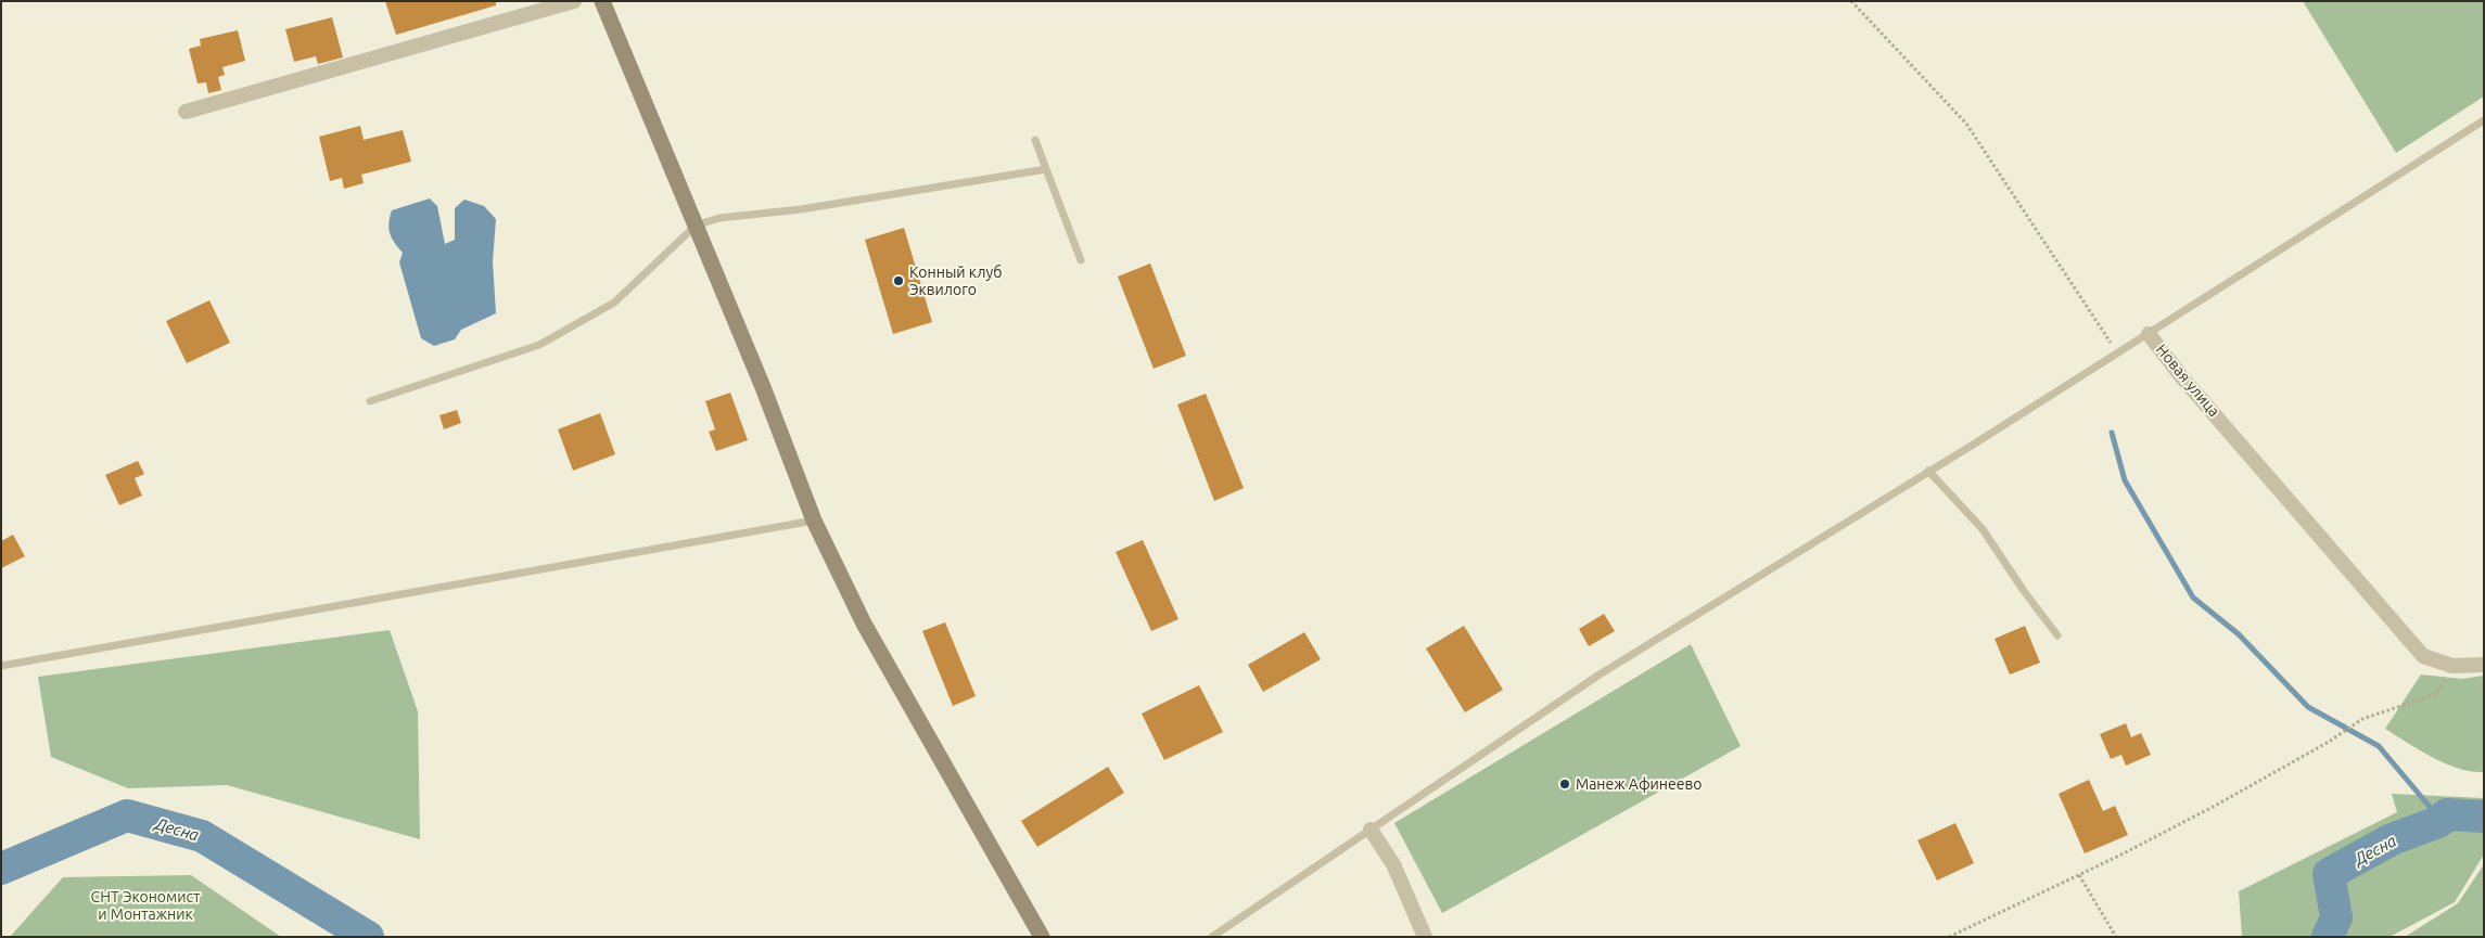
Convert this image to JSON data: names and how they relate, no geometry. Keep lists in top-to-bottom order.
{
  "streets": {
    "street": ["Новая улица"]
  },
  "water": ["Десна"],
  "parks": ["СНТ Экономист и Монтажник"],
  "places": ["Конный клуб Эквилого", "Манеж Афинеево"]
}
